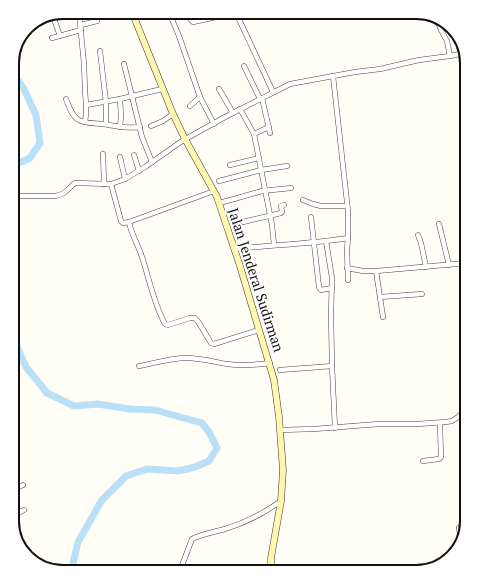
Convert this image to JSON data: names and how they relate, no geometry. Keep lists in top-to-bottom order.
{
  "streets": {
    "main road": ["Jalan Jenderal Sudirman"]
  }
}
